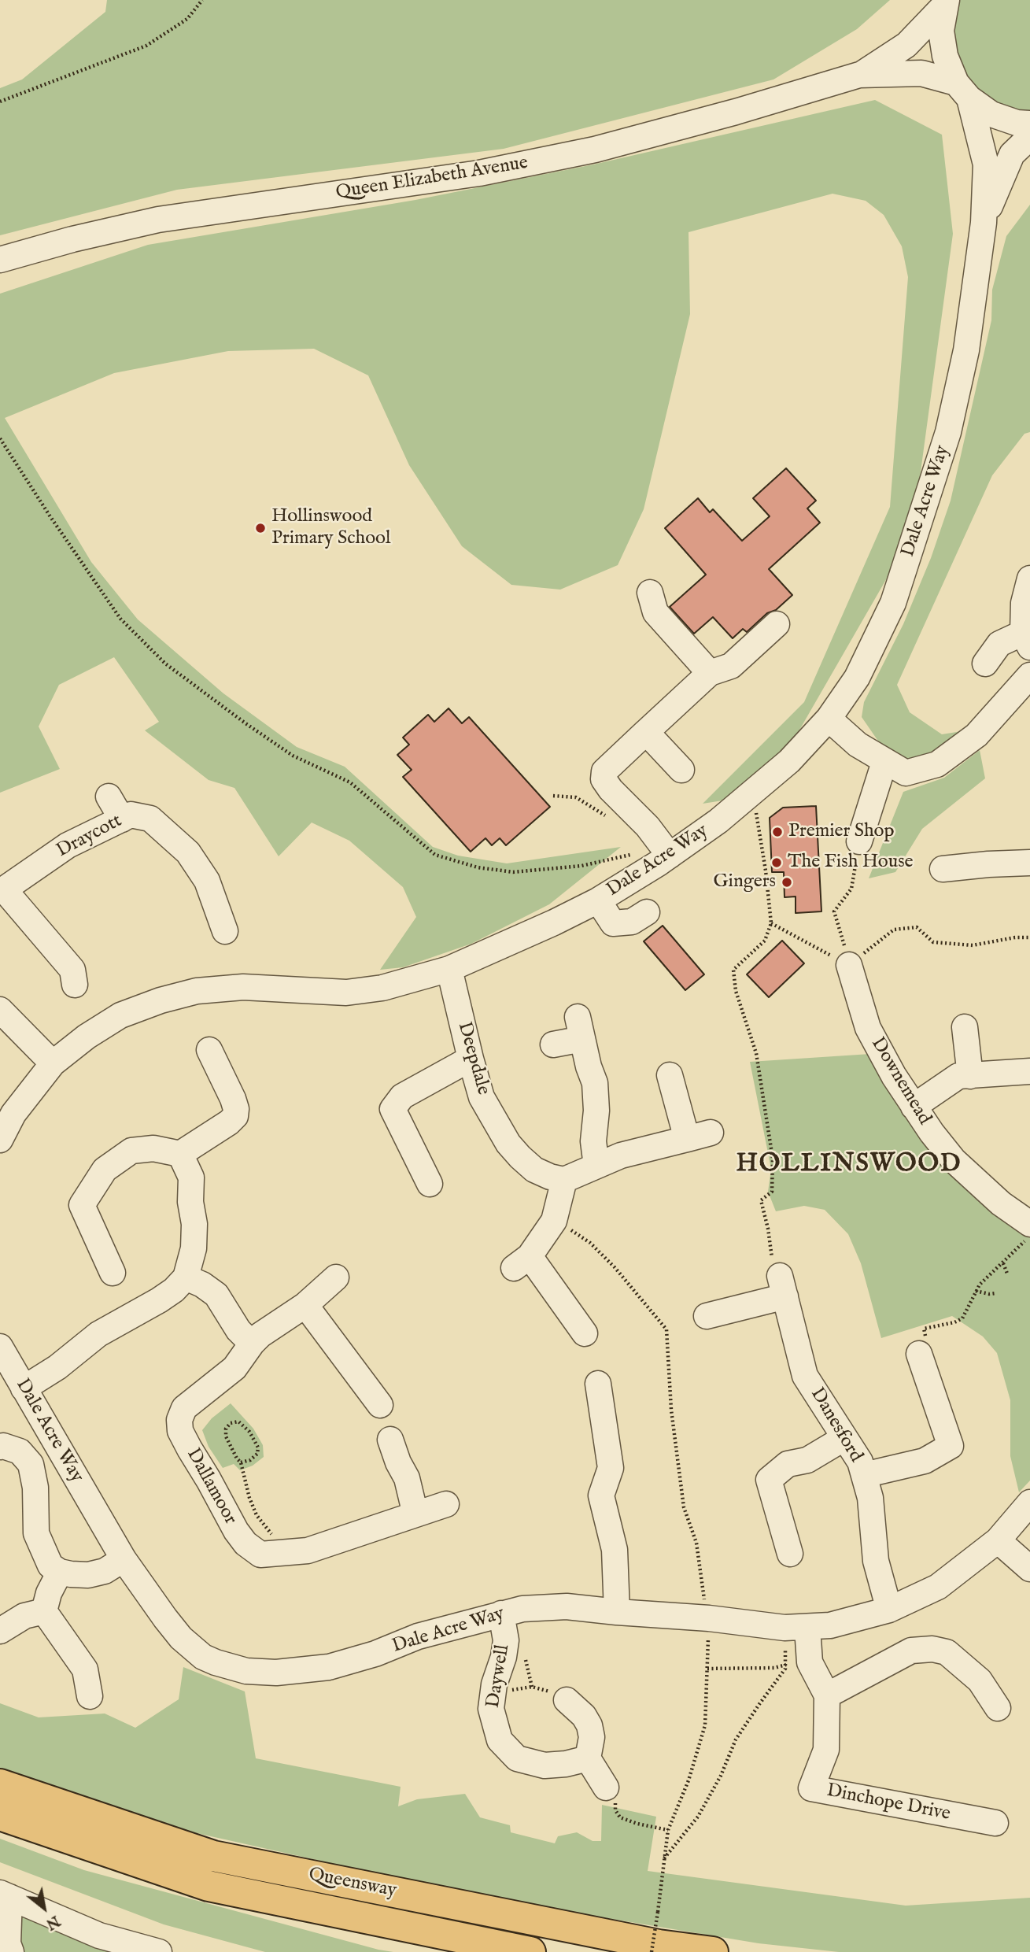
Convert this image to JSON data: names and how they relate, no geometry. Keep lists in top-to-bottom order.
{
  "streets": {
    "highway": ["Queensway"],
    "street": [
      "Queen Elizabeth Avenue",
      "Dale Acre Way",
      "Draycott",
      "Deepdale",
      "Downemead",
      "Danesford",
      "Dallamoor",
      "Daywell",
      "Dinchope Drive"
    ]
  },
  "crossings": [
    ["Queen Elizabeth Avenue", "Dale Acre Way"],
    ["Dale Acre Way", "Deepdale"],
    ["Dale Acre Way", "Danesford"],
    ["Dale Acre Way", "Daywell"],
    ["Dale Acre Way", "Dinchope Drive"]
  ],
  "districts": ["HOLLINSWOOD"],
  "places": [
    "Hollinswood Primary School",
    "Premier Shop",
    "The Fish House",
    "Gingers"
  ],
  "north": "bottom right"
}
